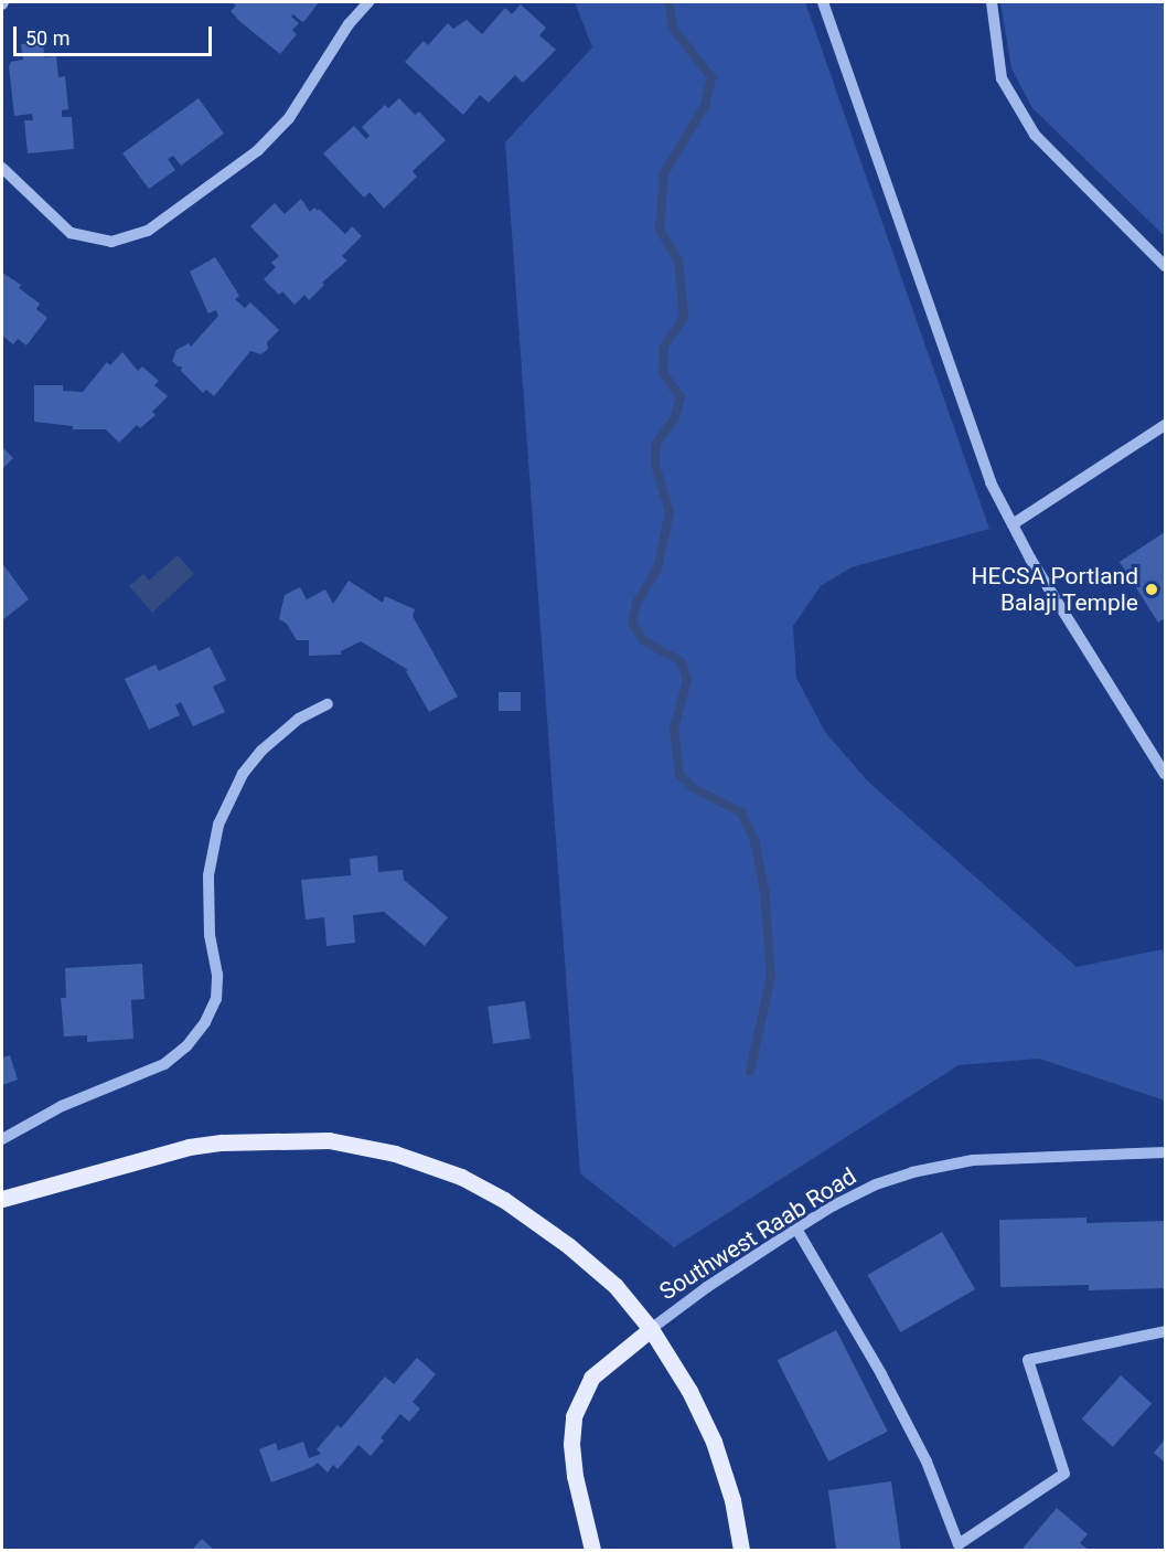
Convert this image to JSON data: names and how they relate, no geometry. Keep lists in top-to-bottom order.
{
  "streets": {
    "street": ["Southwest Raab Road"]
  },
  "places": ["HECSA Portland Balaji Temple"],
  "scale_bar": "50 m"
}
